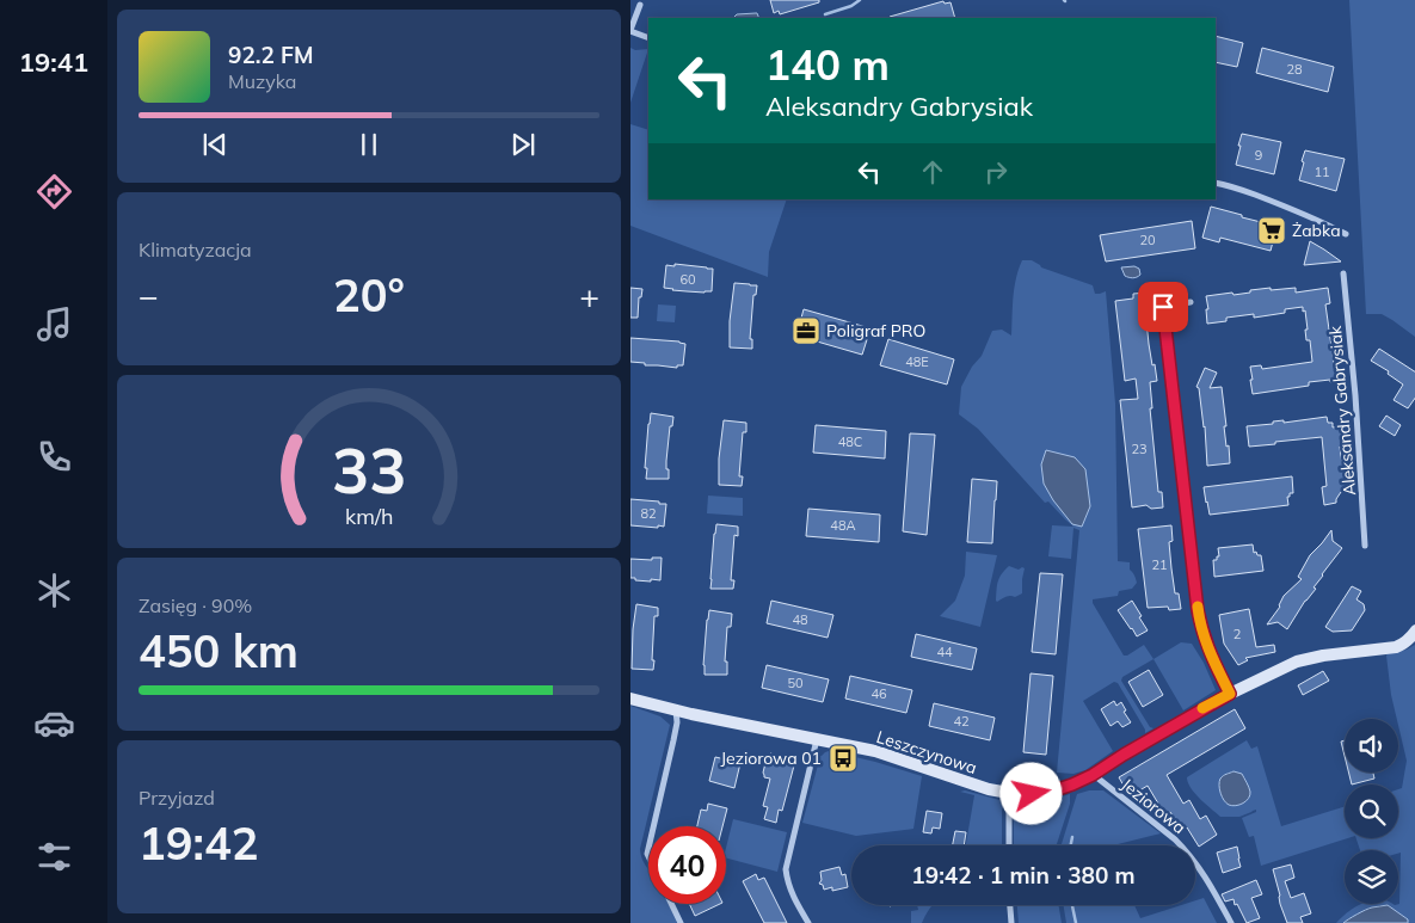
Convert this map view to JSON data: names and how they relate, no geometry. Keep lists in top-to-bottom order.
{
  "streets": {
    "street": ["Aleksandry Gabrysiak", "Leszczynowa", "Jeziorowa"]
  },
  "crossings": [
    ["Leszczynowa", "Jeziorowa"]
  ],
  "places": {
    "supermarket": ["Żabka"],
    "office": ["Poligraf PRO"],
    "bus stop": ["Jeziorowa 01"]
  },
  "house_numbers": [
    "28",
    "9",
    "11",
    "20",
    "60",
    "48E",
    "48C",
    "23",
    "82",
    "48A",
    "21",
    "48",
    "2",
    "44",
    "50",
    "46",
    "42"
  ],
  "page": {
    "tabs": "19:41",
    "turn": ["140 m", "Aleksandry Gabrysiak"],
    "song": ["92.2 FM", "Muzyka"],
    "tile": [
      "Klimatyzacja",
      ["Zasięg · 90%", "450 km"],
      ["Przyjazd", "19:42"]
    ],
    "heat": ["−", "20°", "+"],
    "limit": "40",
    "trip": "19:42 · 1 min · 380 m",
    "gauge": ["33", "km/h"]
  }
}
